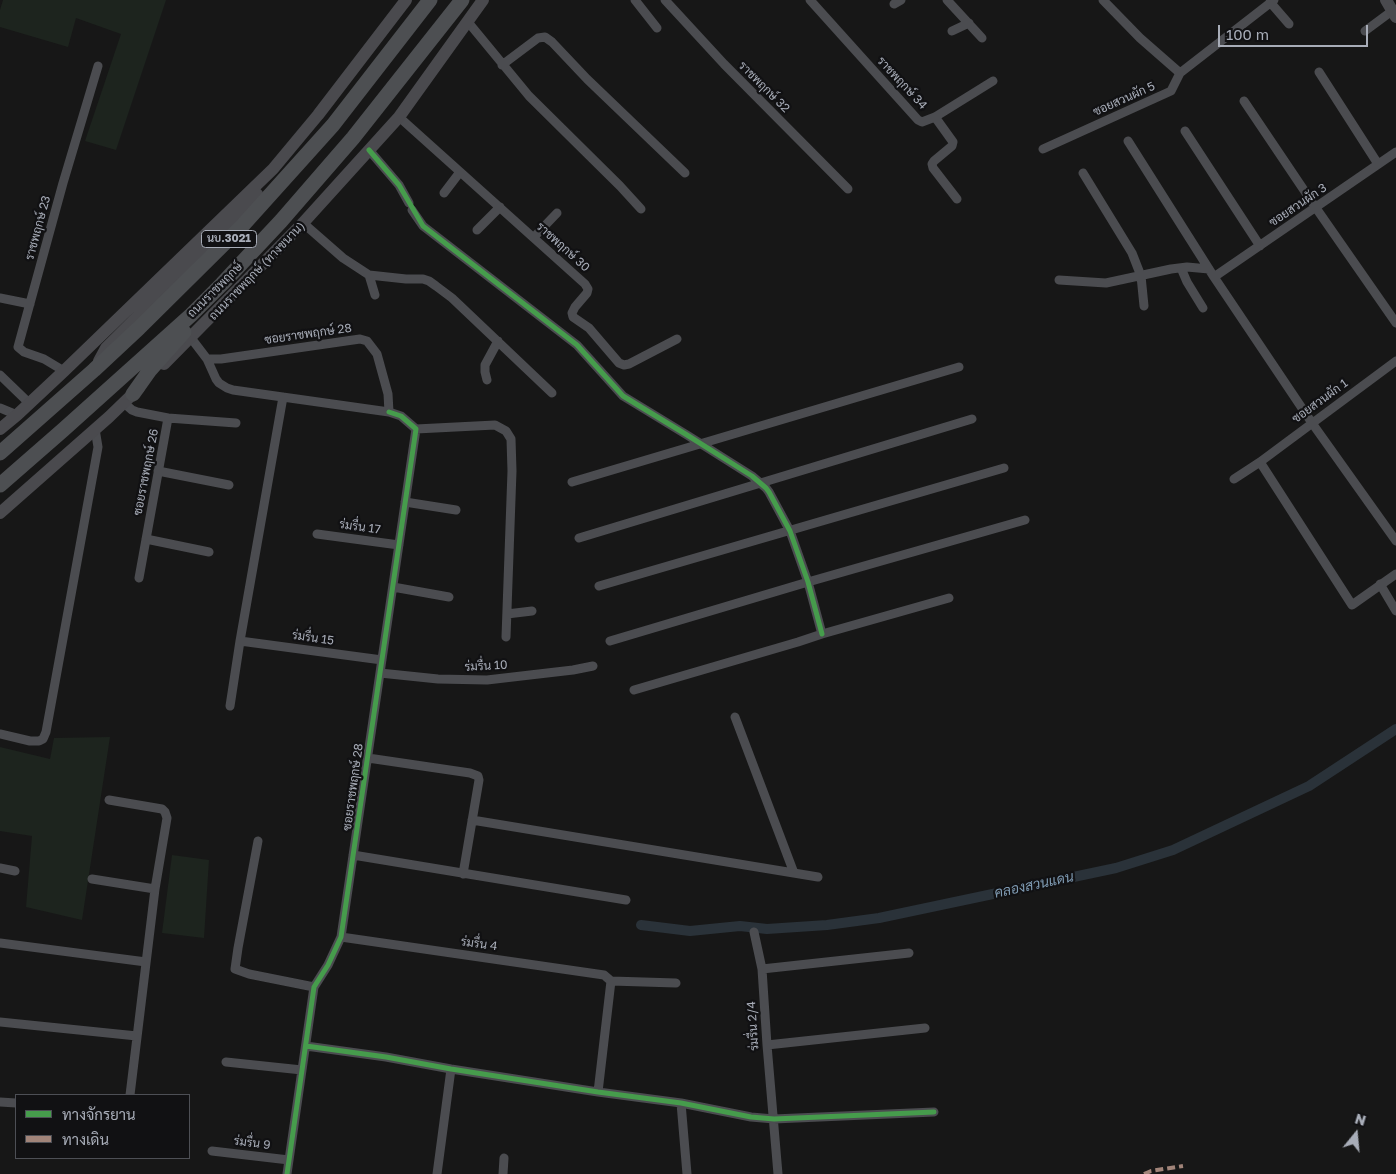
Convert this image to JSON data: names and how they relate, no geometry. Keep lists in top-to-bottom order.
{
  "streets": {
    "main road": ["นบ.3021", "ถนนราชพฤกษ์ (ทางขนาน)", "ถนนราชพฤกษ์"],
    "street": [
      "ราชพฤกษ์ 34",
      "ราชพฤกษ์ 32",
      "ซอยสวนผัก 5",
      "ซอยสวนผัก 3",
      "ราชพฤกษ์ 23",
      "ราชพฤกษ์ 30",
      "ซอยราชพฤกษ์ 28",
      "ซอยสวนผัก 1",
      "ซอยราชพฤกษ์ 26",
      "ร่มรื่น 17",
      "ร่มรื่น 15",
      "ร่มรื่น 10",
      "ร่มรื่น 4",
      "ร่มรื่น 2/4",
      "ร่มรื่น 9"
    ]
  },
  "crossings": [
    ["ราชพฤกษ์ 23", "นบ.3021"],
    ["ราชพฤกษ์ 30", "ถนนราชพฤกษ์ (ทางขนาน)"],
    ["ซอยราชพฤกษ์ 28", "ร่มรื่น 17"],
    ["ซอยราชพฤกษ์ 28", "ร่มรื่น 15"],
    ["ซอยราชพฤกษ์ 28", "ร่มรื่น 10"],
    ["ซอยราชพฤกษ์ 28", "ร่มรื่น 4"],
    ["ซอยราชพฤกษ์ 28", "ร่มรื่น 9"]
  ],
  "water": ["คลองสวนแดน"],
  "legend": ["ทางจักรยาน", "ทางเดิน"],
  "scale_bar": "100 m",
  "north": "top"
}
